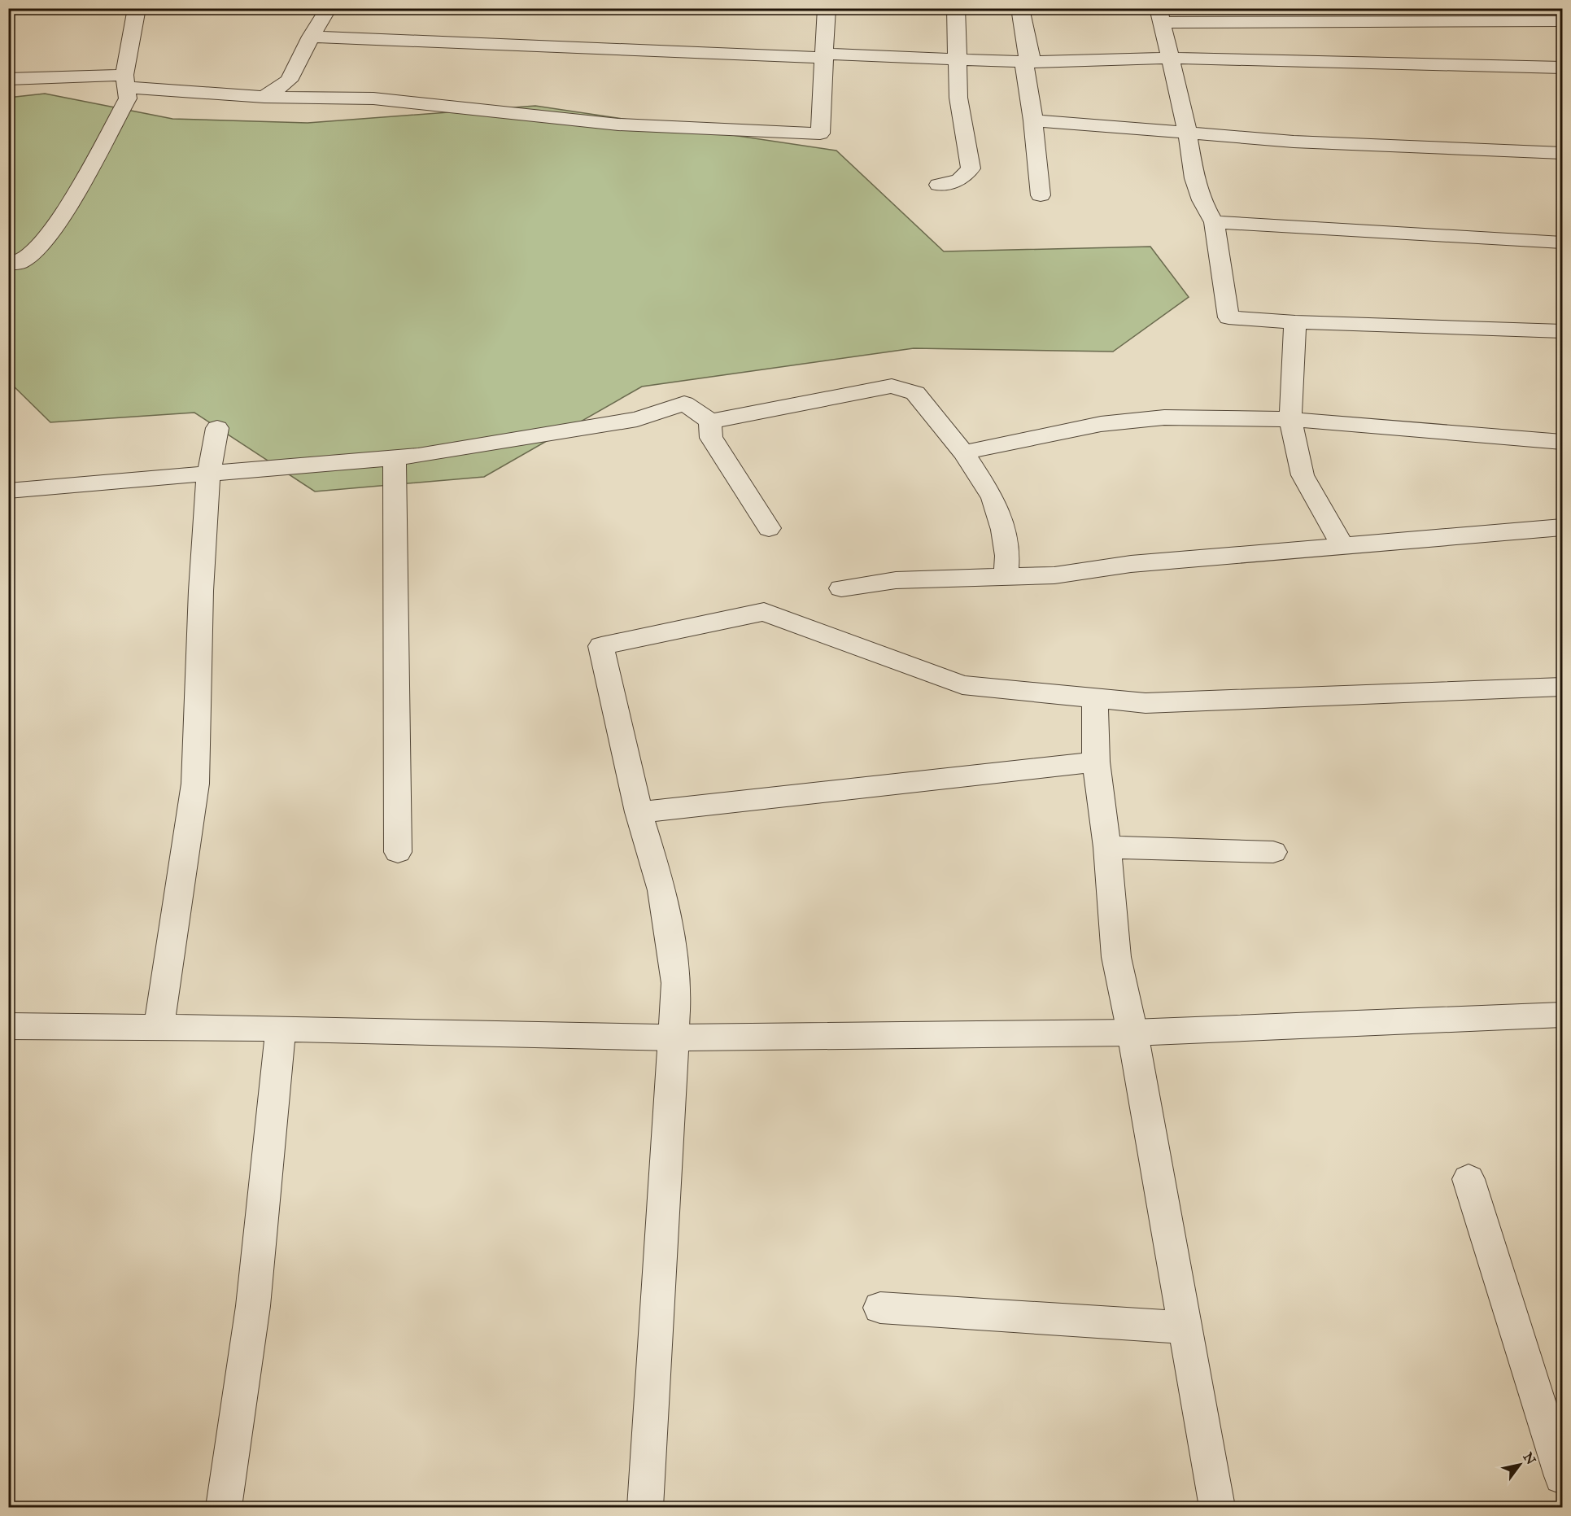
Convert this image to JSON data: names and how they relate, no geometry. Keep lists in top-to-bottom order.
{
  "north": "top right"
}
